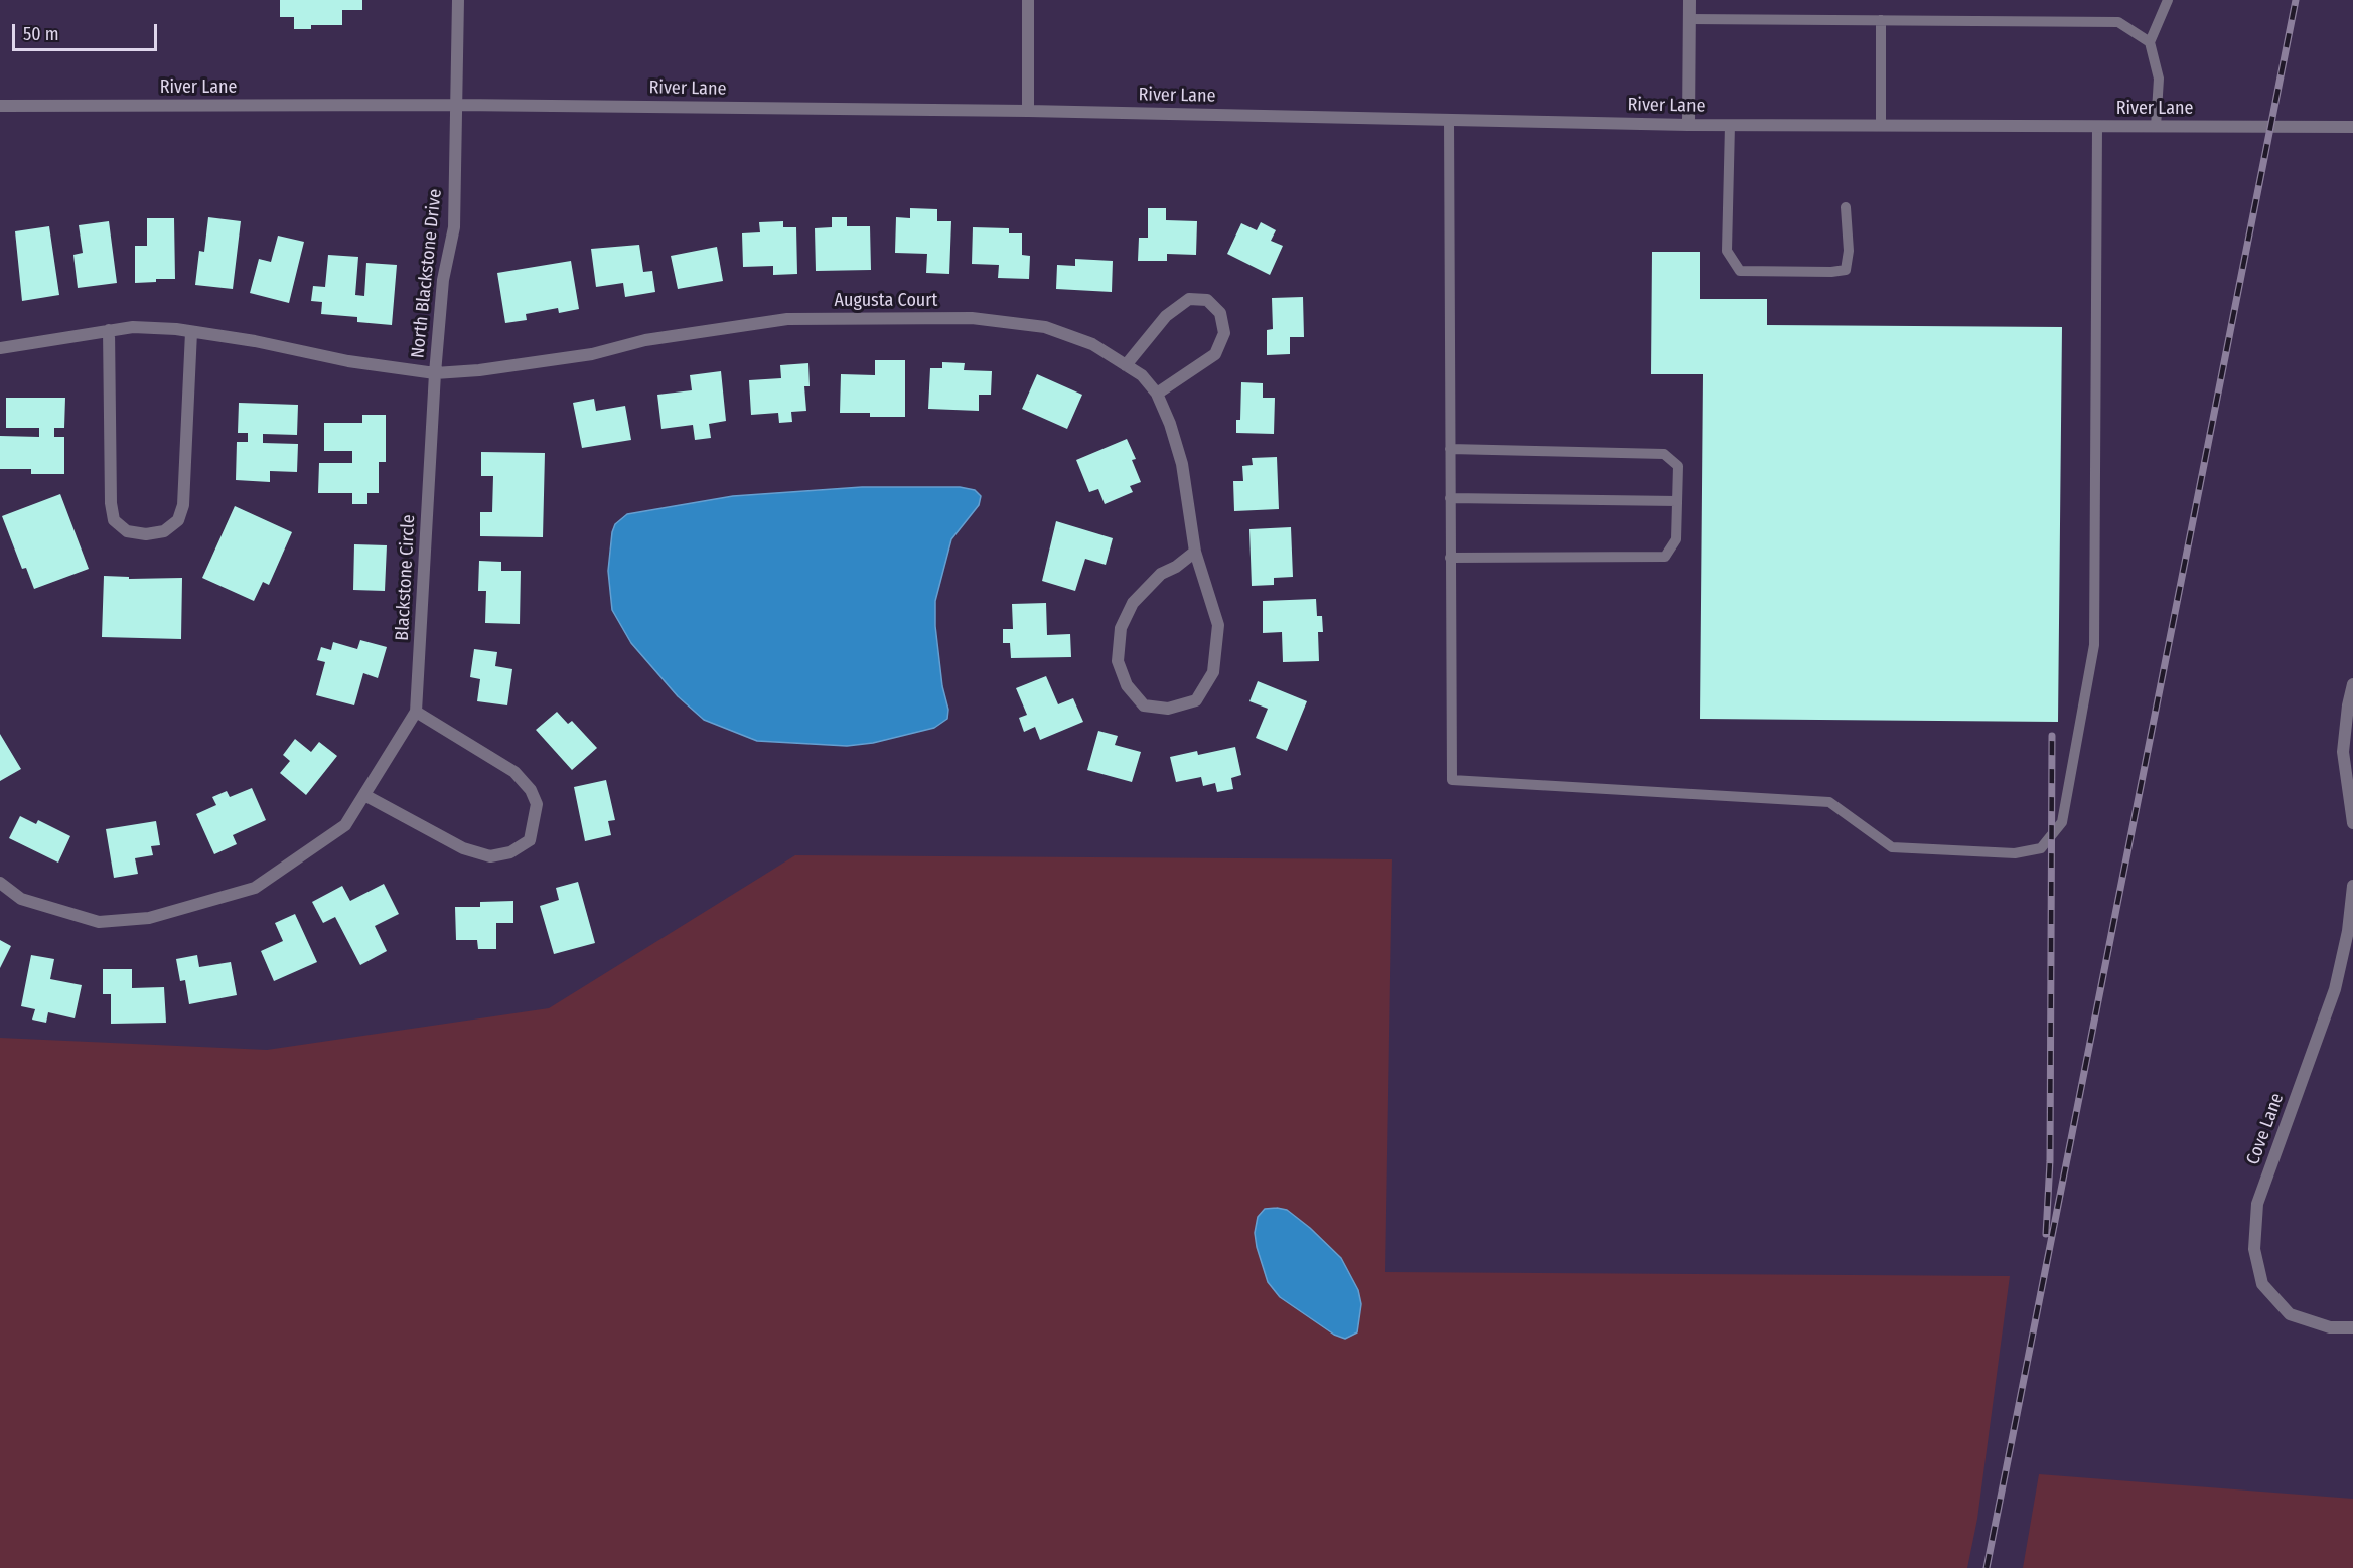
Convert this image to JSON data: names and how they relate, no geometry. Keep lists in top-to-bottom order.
{
  "streets": {
    "street": [
      "River Lane",
      "North Blackstone Drive",
      "Augusta Court",
      "Blackstone Circle",
      "Cove Lane"
    ]
  },
  "crossings": [
    ["River Lane", "North Blackstone Drive"],
    ["North Blackstone Drive", "Augusta Court"],
    ["North Blackstone Drive", "Blackstone Circle"],
    ["Augusta Court", "Blackstone Circle"]
  ],
  "scale_bar": "50 m"
}
